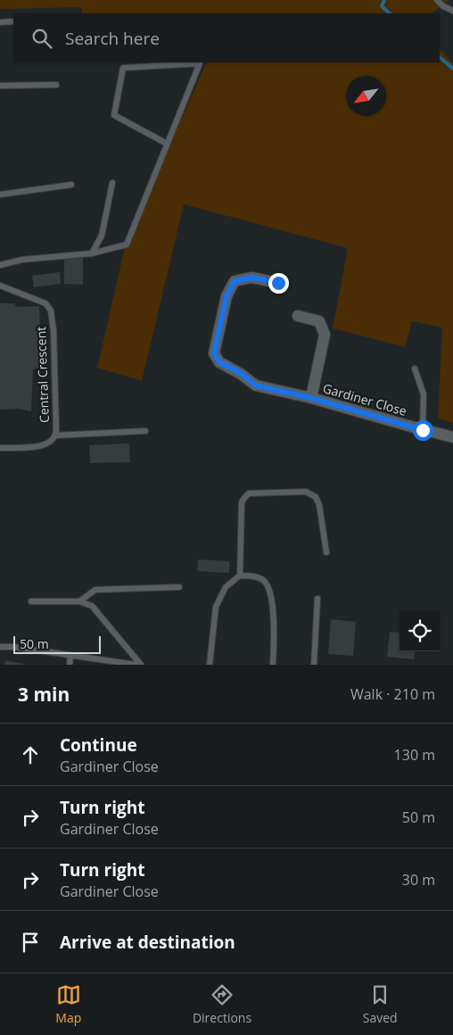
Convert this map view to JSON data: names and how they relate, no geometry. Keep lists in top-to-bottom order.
{
  "streets": {
    "street": ["Gardiner Close"],
    "lane": ["Central Crescent"]
  },
  "scale_bar": "50 m",
  "north": "bottom left",
  "page": {
    "search": "Search here",
    "scale": "50 m",
    "heading": ["3 min", "Walk · 210 m"],
    "list": [
      ["Continue", "Gardiner Close", "130 m"],
      ["Turn right", "Gardiner Close", "50 m"],
      ["Turn right", "Gardiner Close", "30 m"],
      "Arrive at destination"
    ],
    "nav": ["Map", "Directions", "Saved"]
  }
}
